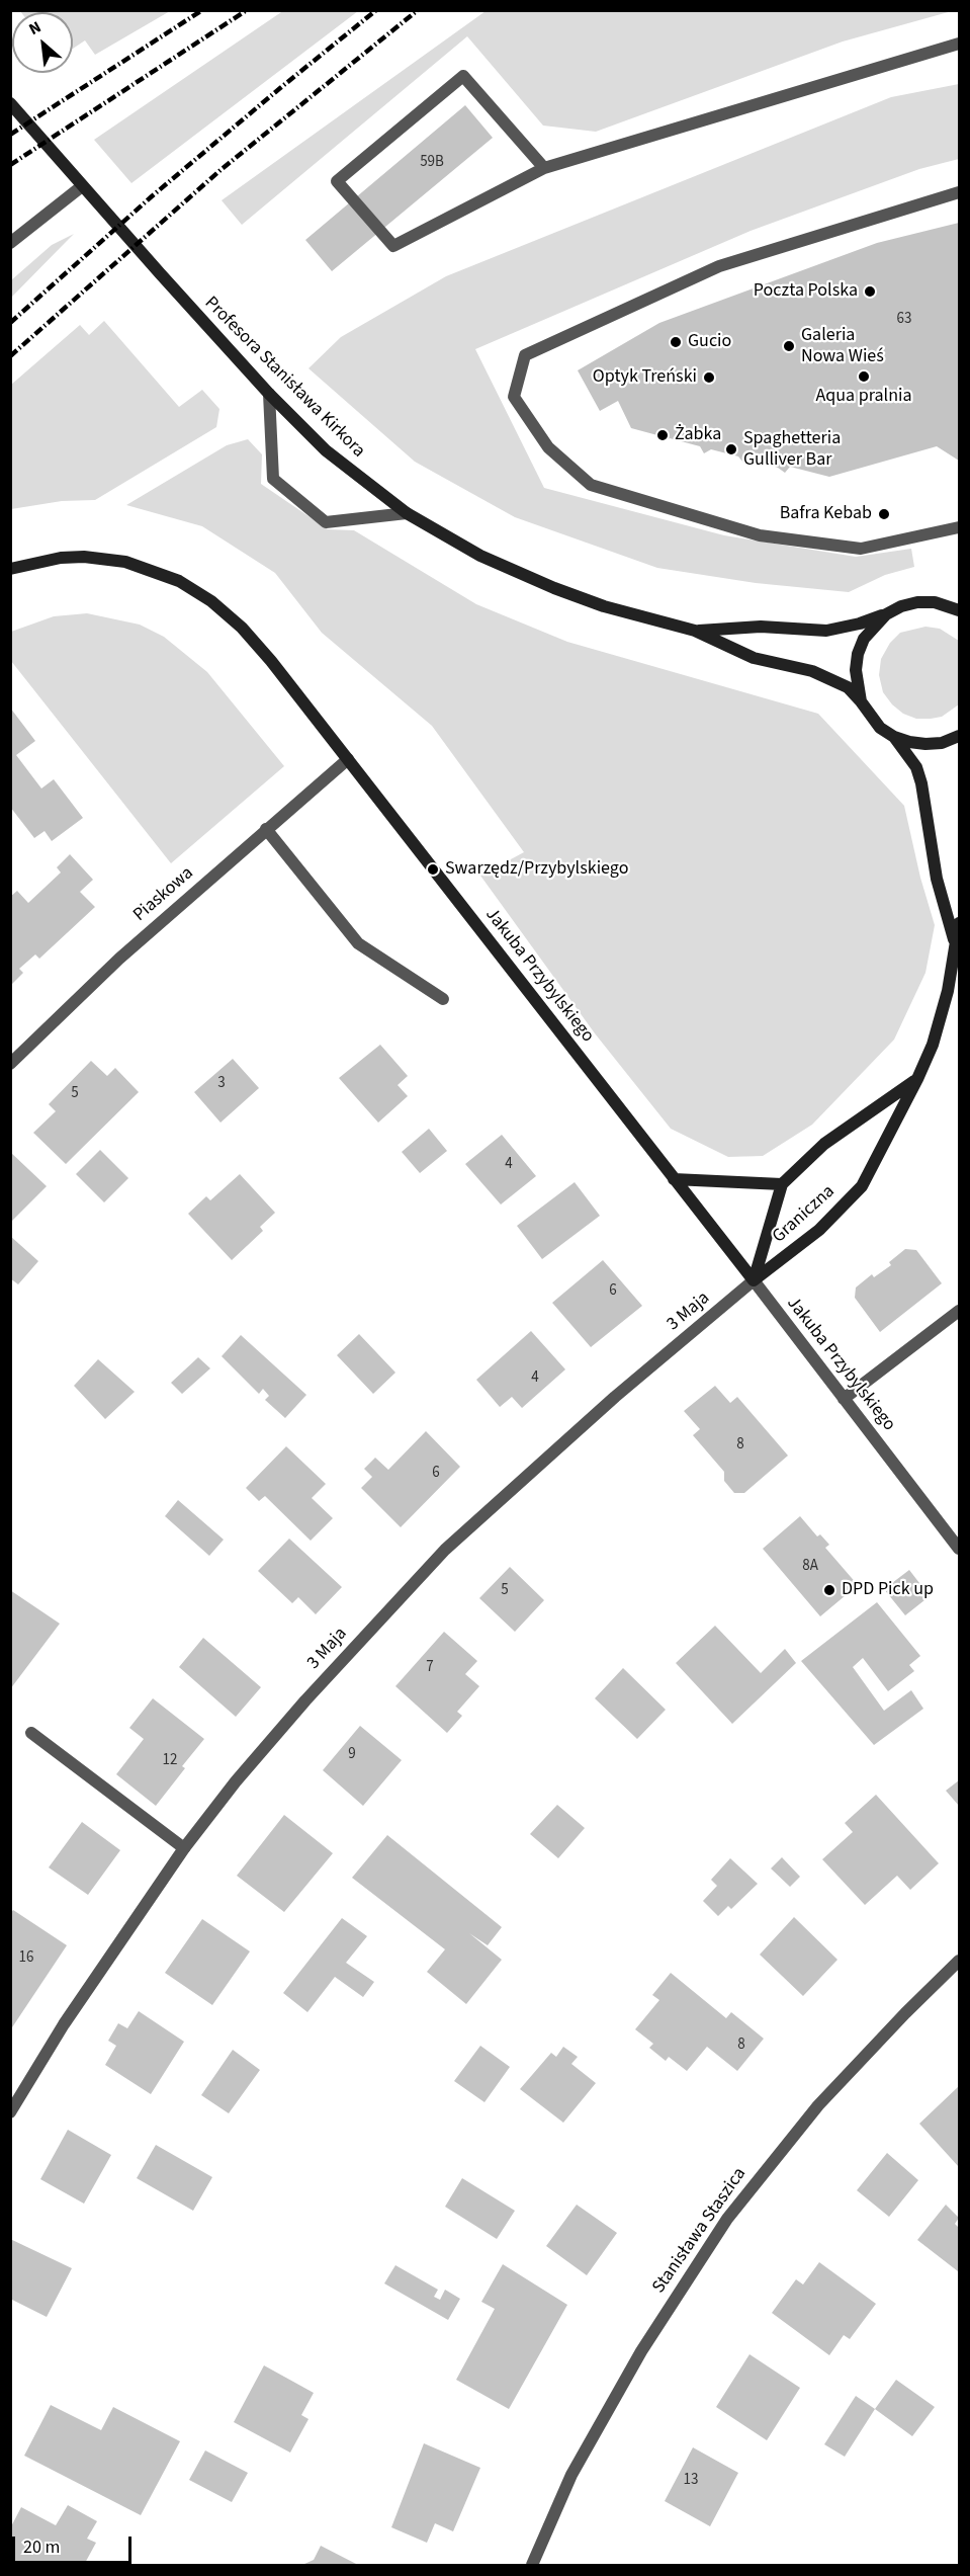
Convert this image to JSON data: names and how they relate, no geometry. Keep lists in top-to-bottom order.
{
  "streets": {
    "street": [
      "Profesora Stanisława Kirkora",
      "Piaskowa",
      "Jakuba Przybylskiego",
      "Graniczna",
      "3 Maja",
      "Stanisława Staszica"
    ]
  },
  "crossings": [
    ["Profesora Stanisława Kirkora", "Graniczna"],
    ["Piaskowa", "Jakuba Przybylskiego"],
    ["Jakuba Przybylskiego", "Graniczna"],
    ["Jakuba Przybylskiego", "3 Maja"],
    ["Graniczna", "3 Maja"]
  ],
  "places": [
    "Poczta Polska",
    "Gucio",
    "Galeria Nowa Wieś",
    "Aqua pralnia",
    "Optyk Treński",
    "Żabka",
    "Spaghetteria Gulliver Bar",
    "Bafra Kebab",
    "Swarzędz/Przybylskiego",
    "DPD Pick up"
  ],
  "house_numbers": [
    "59B",
    "63",
    "3",
    "5",
    "4",
    "6",
    "4",
    "8",
    "6",
    "8A",
    "5",
    "7",
    "9",
    "12",
    "16",
    "8",
    "13"
  ],
  "scale_bar": "20 m",
  "north": "top left"
}
